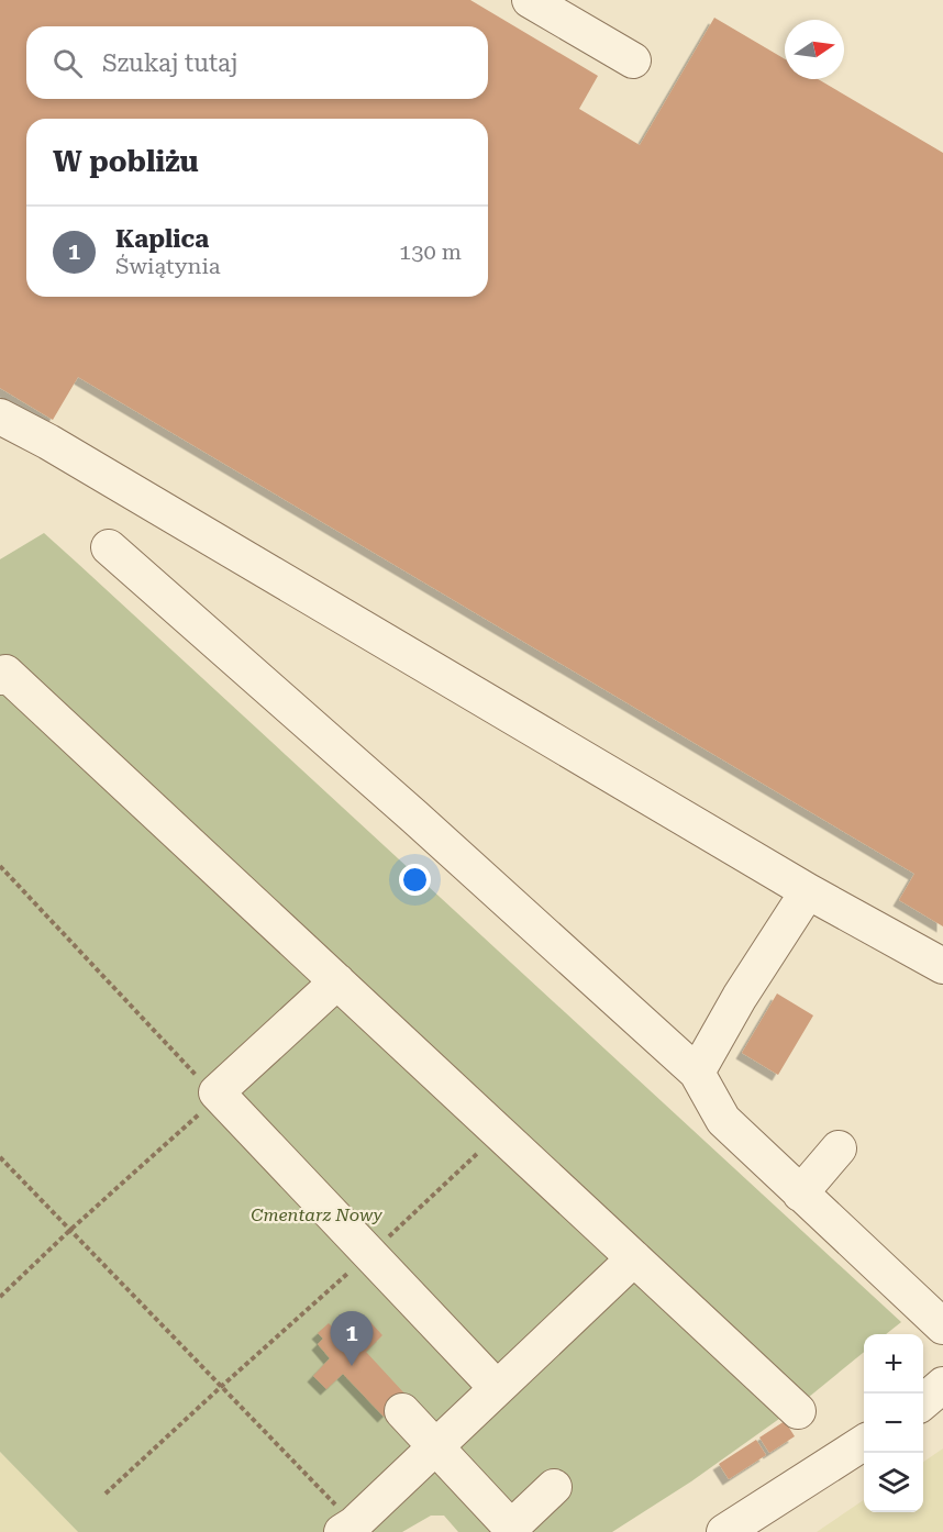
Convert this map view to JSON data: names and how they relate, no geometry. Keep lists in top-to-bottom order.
{
  "parks": ["Cmentarz Nowy"],
  "north": "right",
  "page": {
    "search": "Szukaj tutaj",
    "heading": "W pobliżu",
    "list": [
      {
        "mark": "1",
        "name": "Kaplica",
        "note": "Świątynia",
        "value": "130 m"
      }
    ],
    "pins": "1",
    "map_buttons": ["+", "−"]
  }
}
